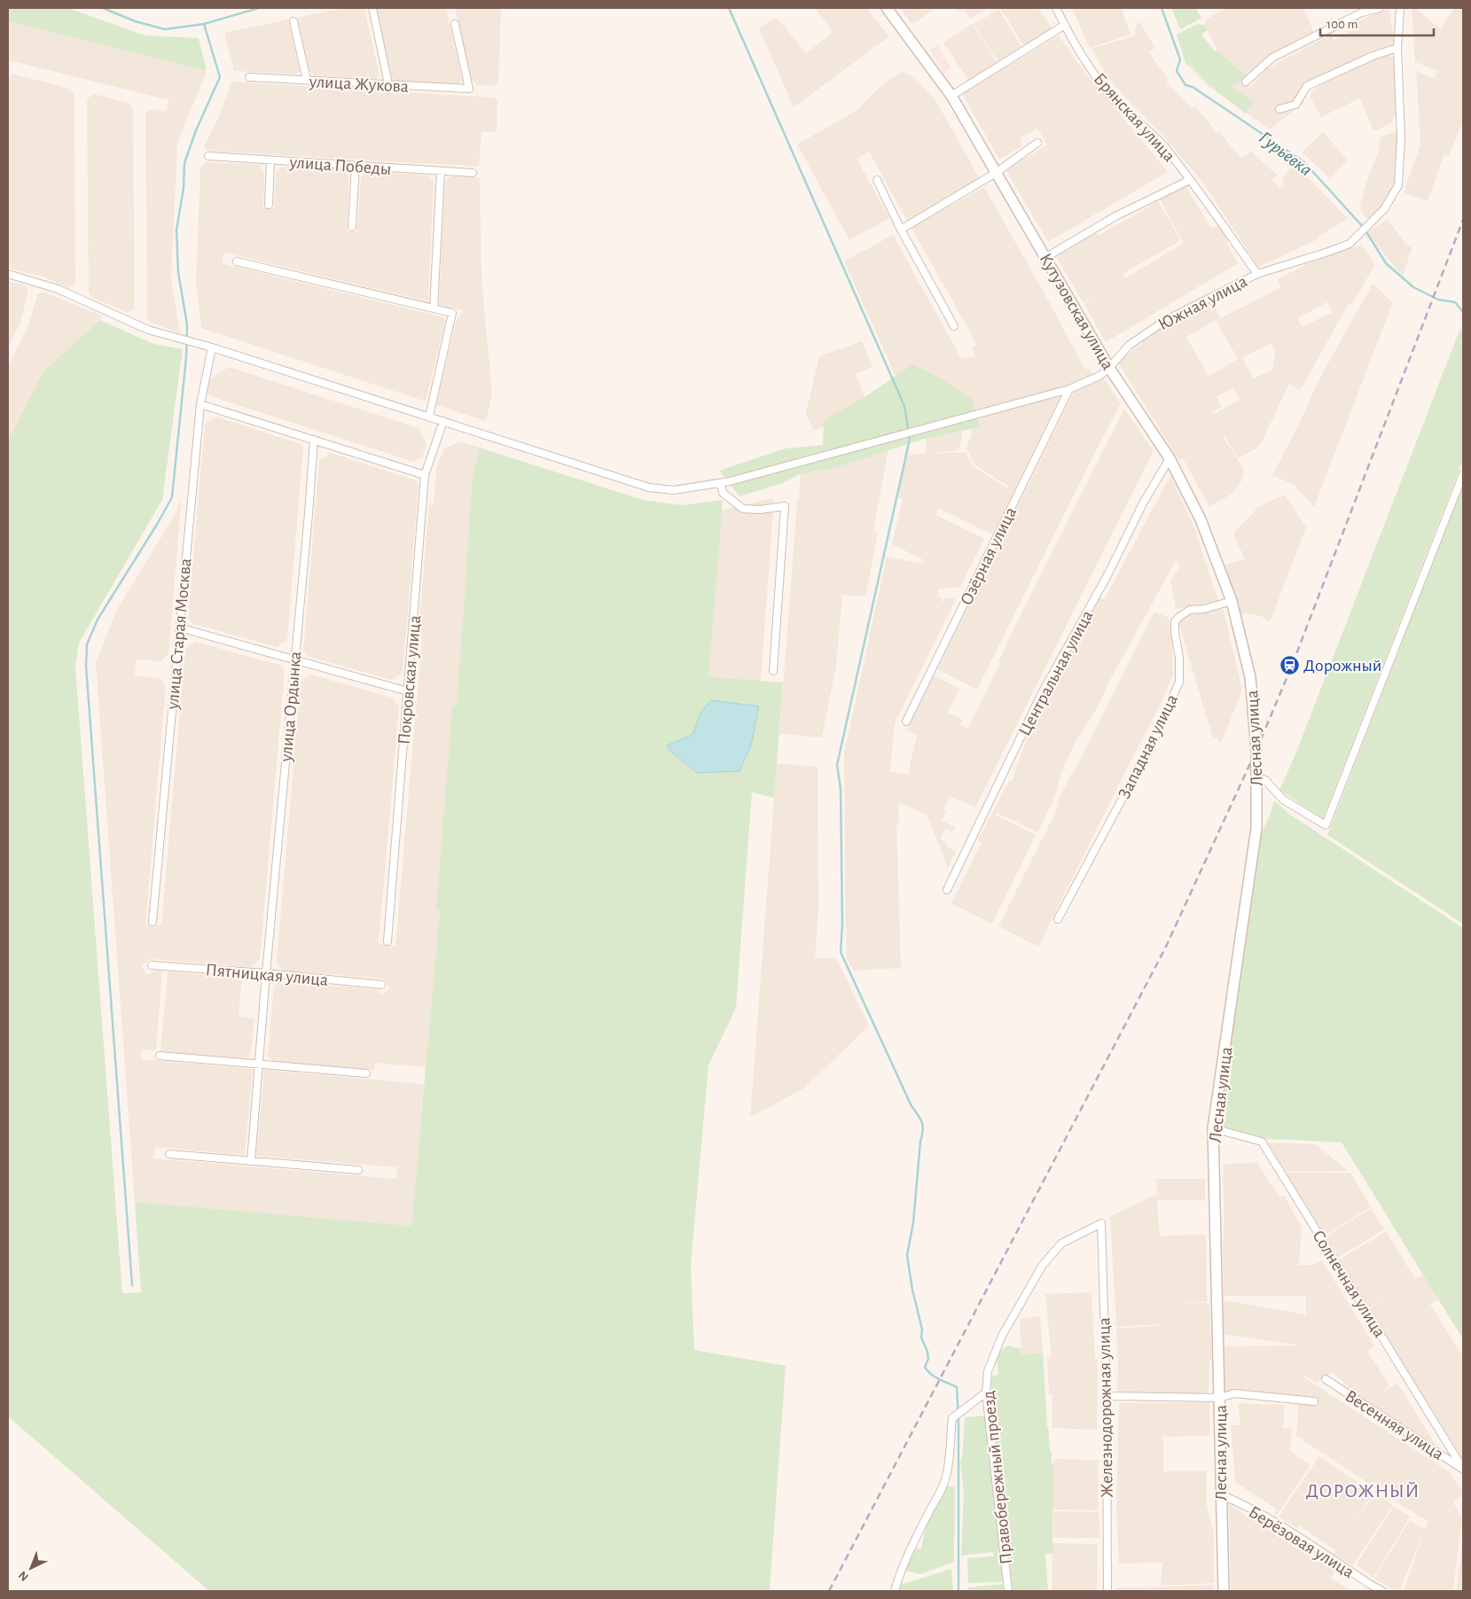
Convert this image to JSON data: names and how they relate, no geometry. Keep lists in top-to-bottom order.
{
  "streets": {
    "street": [
      "улица Жукова",
      "Брянская улица",
      "улица Победы",
      "Южная улица",
      "Кутузовская улица",
      "Озёрная улица",
      "улица Старая Москва",
      "Центральная улица",
      "Покровская улица",
      "улица Ордынка",
      "Лесная улица",
      "Западная улица",
      "Пятницкая улица",
      "Солнечная улица",
      "Железнодорожная улица",
      "Весенняя улица",
      "Правобережный проезд",
      "Берёзовая улица"
    ]
  },
  "crossings": [
    ["Брянская улица", "Южная улица"],
    ["Брянская улица", "Кутузовская улица"],
    ["Южная улица", "Кутузовская улица"],
    ["Южная улица", "Озёрная улица"],
    ["Южная улица", "улица Старая Москва"],
    ["Южная улица", "Покровская улица"],
    ["Кутузовская улица", "Центральная улица"],
    ["Кутузовская улица", "Лесная улица"],
    ["Кутузовская улица", "Западная улица"],
    ["улица Ордынка", "Пятницкая улица"],
    ["Лесная улица", "Солнечная улица"],
    ["Лесная улица", "Берёзовая улица"],
    ["Солнечная улица", "Весенняя улица"],
    ["Железнодорожная улица", "Правобережный проезд"]
  ],
  "districts": ["ДОРОЖНЫЙ"],
  "water": ["Гурьевка"],
  "places": {
    "station": ["Дорожный"]
  },
  "scale_bar": "100 m",
  "north": "bottom left"
}
